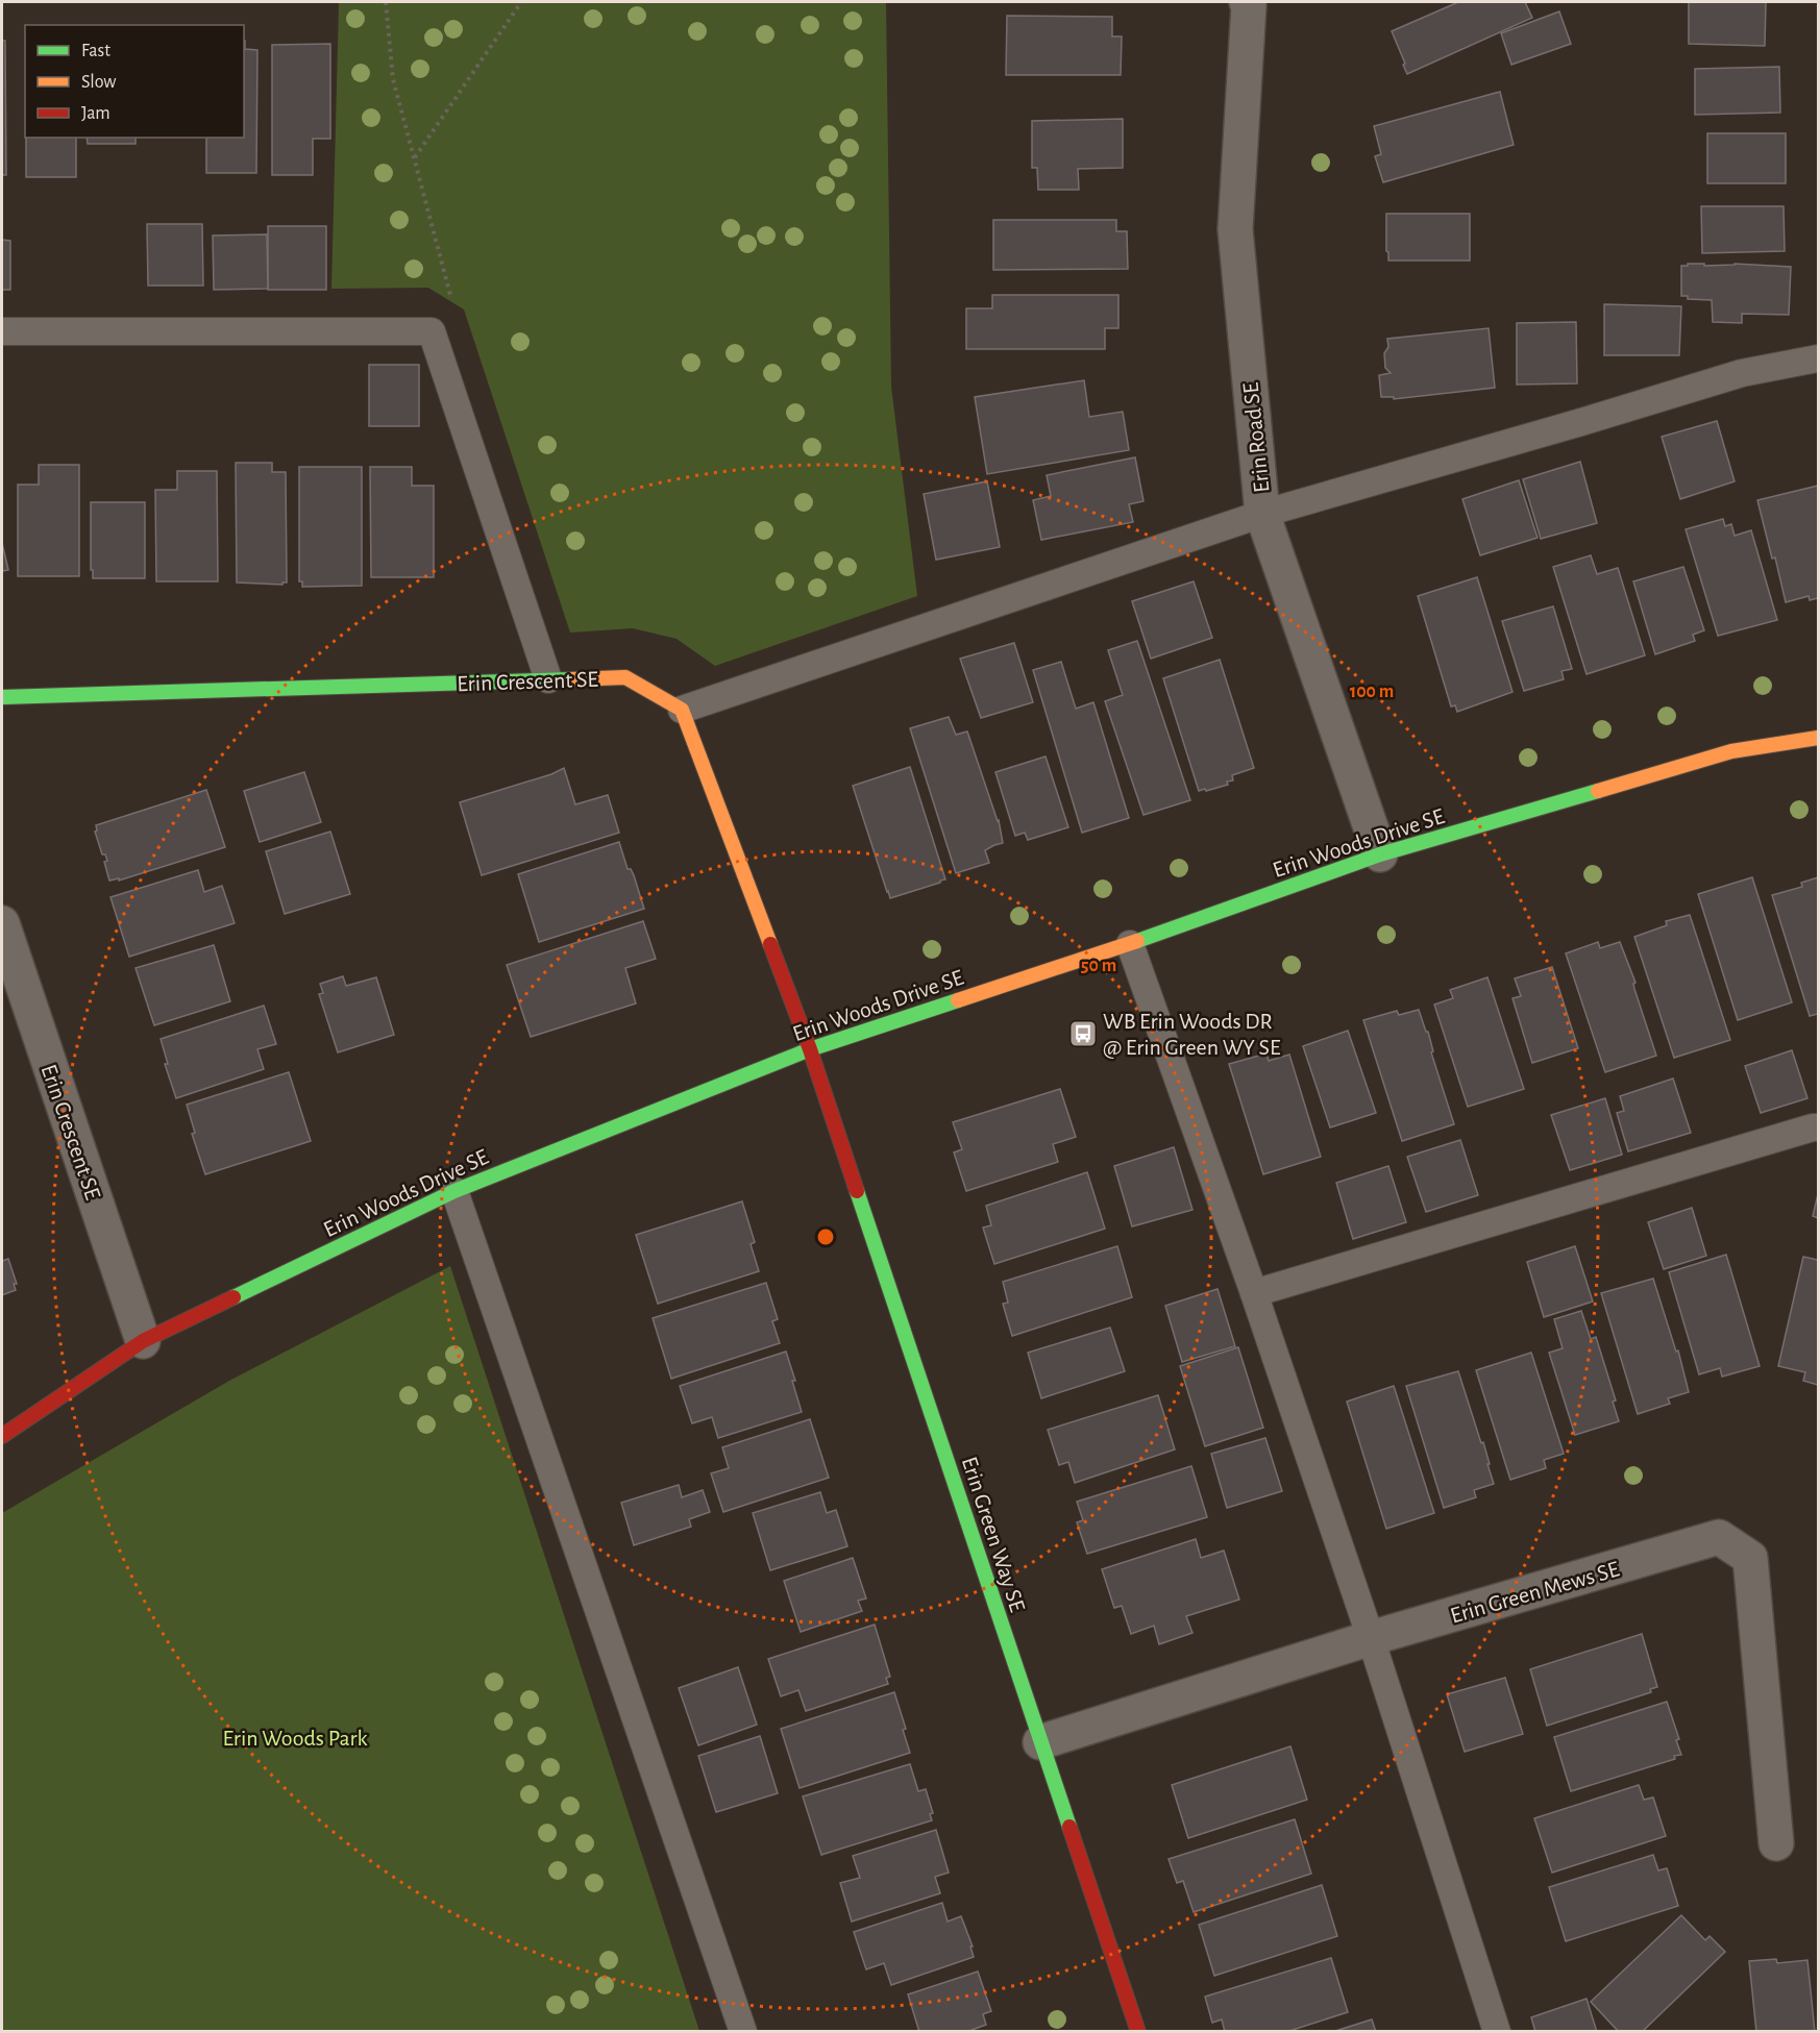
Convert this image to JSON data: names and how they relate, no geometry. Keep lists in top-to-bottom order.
{
  "streets": {
    "street": [
      "Erin Road SE",
      "Erin Crescent SE",
      "Erin Woods Drive SE",
      "Erin Green Way SE",
      "Erin Green Mews SE"
    ]
  },
  "crossings": [
    ["Erin Road SE", "Erin Woods Drive SE"],
    ["Erin Crescent SE", "Erin Woods Drive SE"],
    ["Erin Woods Drive SE", "Erin Green Way SE"],
    ["Erin Green Way SE", "Erin Green Mews SE"]
  ],
  "parks": ["Erin Woods Park"],
  "places": {
    "bus stop": ["WB Erin Woods DR @ Erin Green WY SE"]
  },
  "legend": ["Fast", "Slow", "Jam"],
  "rings": ["100 m", "50 m"]
}
